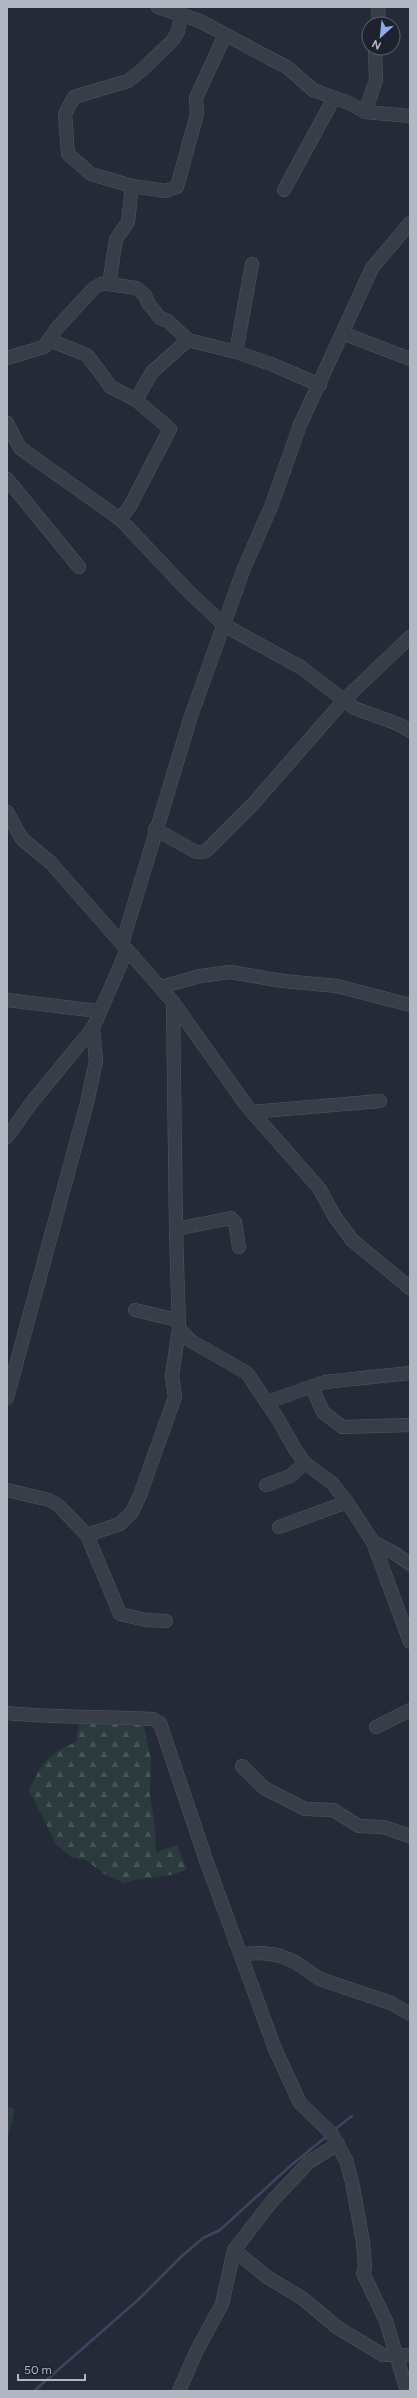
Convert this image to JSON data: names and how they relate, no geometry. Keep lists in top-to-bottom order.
{
  "scale_bar": "50 m",
  "north": "bottom left"
}
